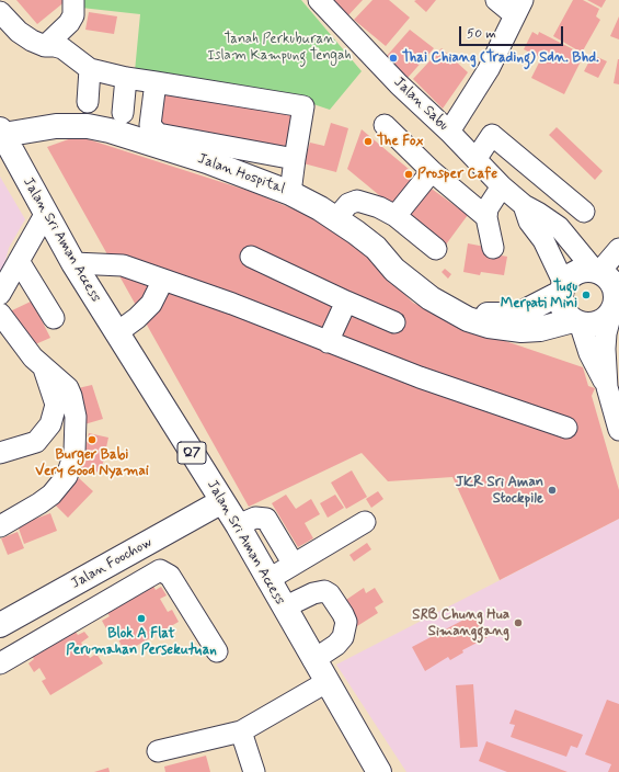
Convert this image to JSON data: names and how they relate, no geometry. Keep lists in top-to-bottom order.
{
  "streets": {
    "main road": [
      "Jalan Hospital",
      "Jalan Sri Aman Access",
      "Q7",
      "Jalan Foochow"
    ],
    "street": ["Jalan Sabu"]
  },
  "crossings": [
    ["Jalan Sabu", "Jalan Hospital"],
    ["Jalan Hospital", "Jalan Sri Aman Access"],
    ["Jalan Sri Aman Access", "Jalan Foochow"]
  ],
  "parks": ["Tanah Perkuburan Islam Kampung Tengah"],
  "places": [
    "Thai Chiang (Trading) Sdn. Bhd.",
    "The Fox",
    "Prosper Cafe",
    "Tugu Merpati Mini",
    "Burger Babi Very Good Nyamai",
    "JKR Sri Aman Stockpile",
    "Blok A Flat Perumahan Persekutuan",
    "SRB Chung Hua Simanggang"
  ],
  "scale_bar": "50 m"
}
